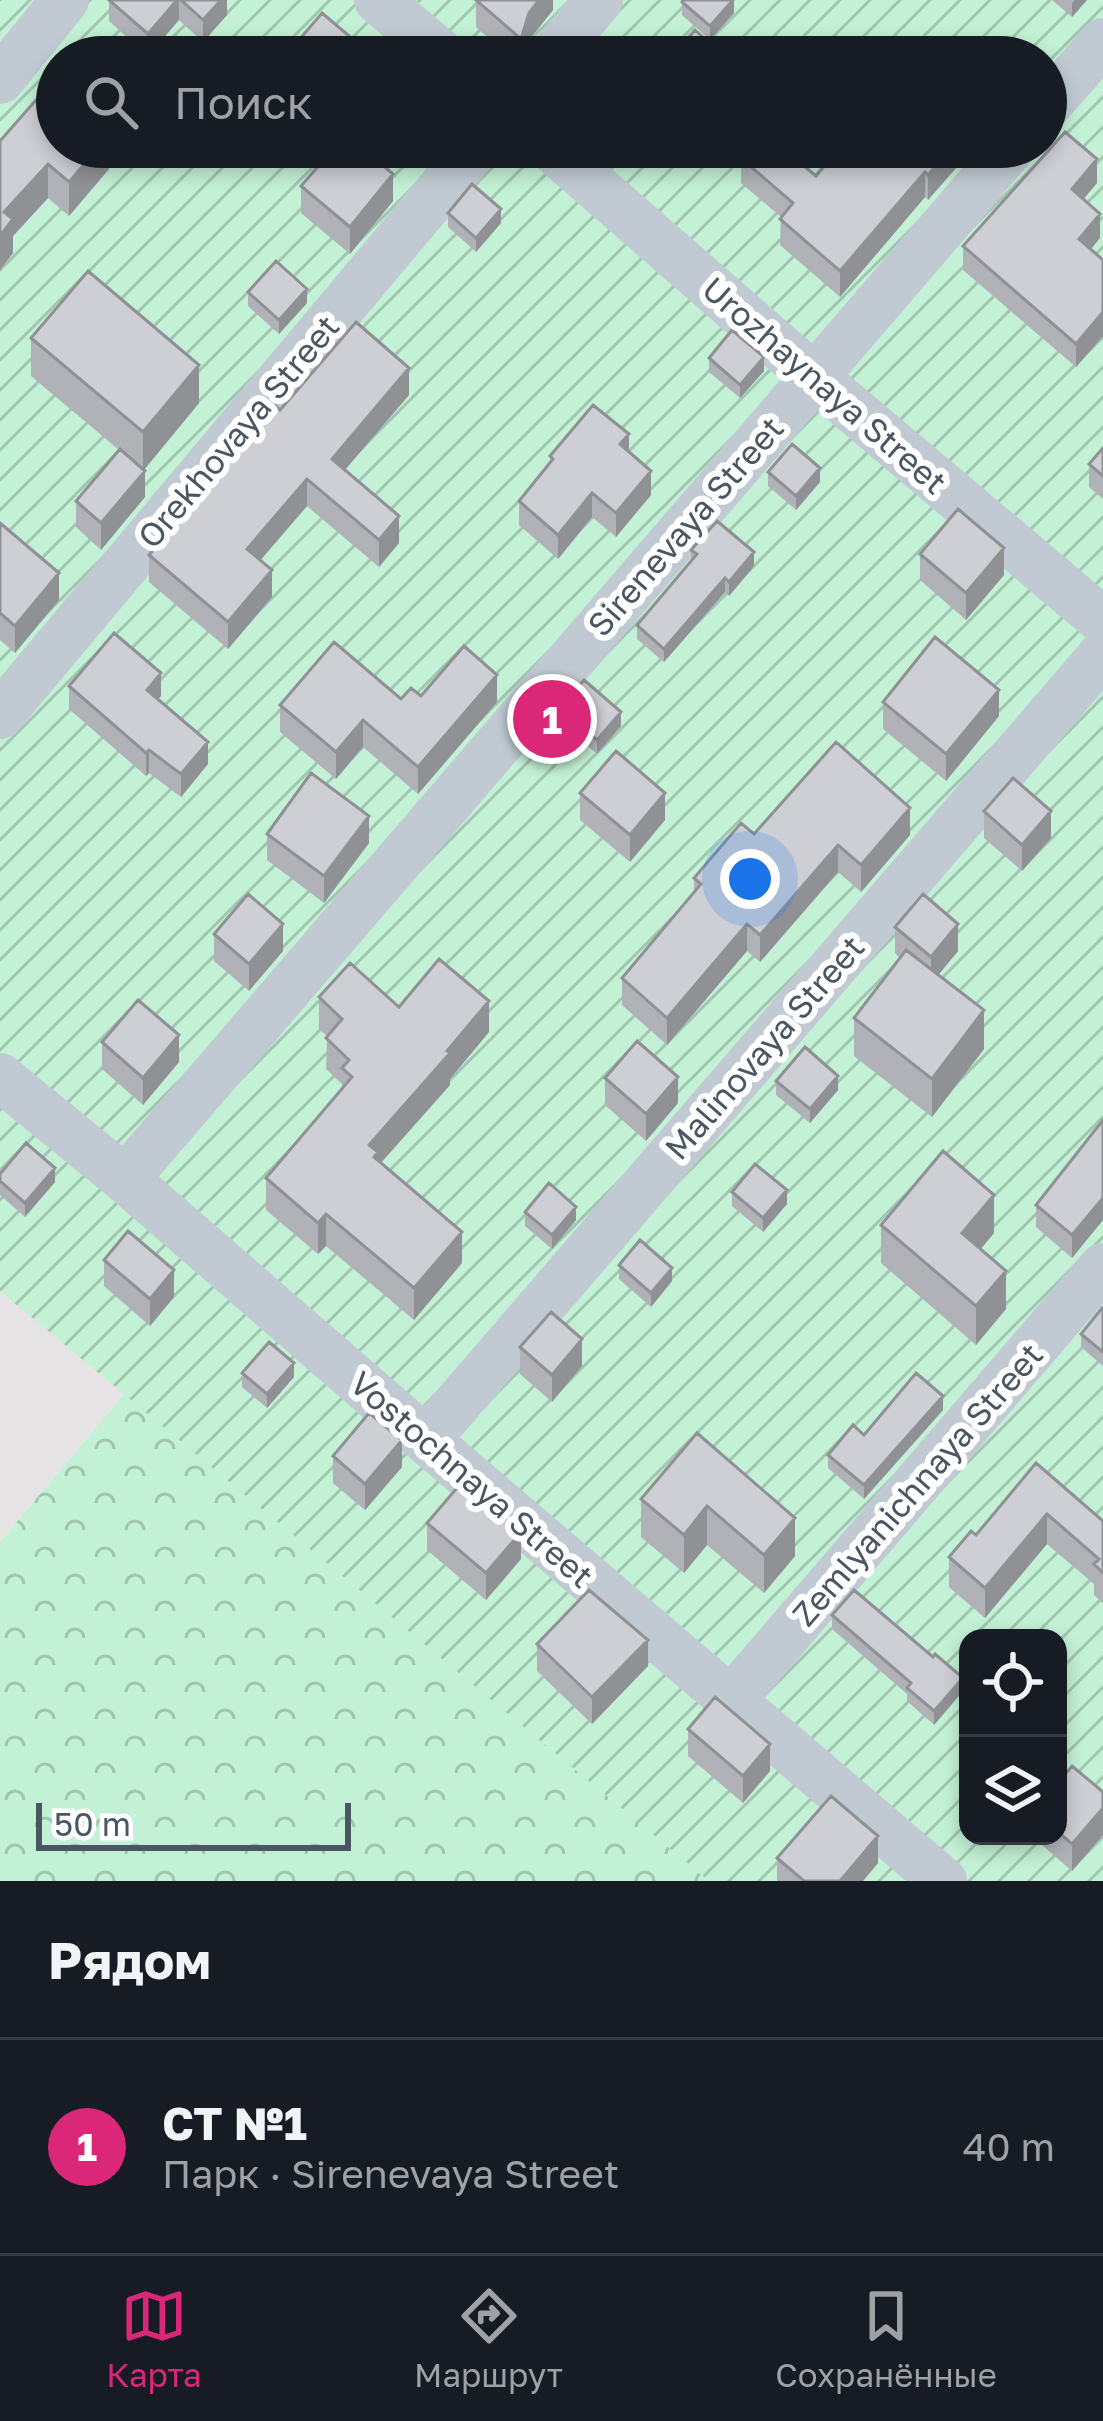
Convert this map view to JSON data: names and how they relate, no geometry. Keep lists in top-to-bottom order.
{
  "streets": {
    "street": [
      "Urozhaynaya Street",
      "Orekhovaya Street",
      "Sirenevaya Street",
      "Malinovaya Street",
      "Vostochnaya Street",
      "Zemlyanichnaya Street"
    ]
  },
  "crossings": [
    ["Urozhaynaya Street", "Sirenevaya Street"],
    ["Sirenevaya Street", "Vostochnaya Street"],
    ["Malinovaya Street", "Vostochnaya Street"],
    ["Vostochnaya Street", "Zemlyanichnaya Street"]
  ],
  "scale_bar": "50 m",
  "page": {
    "search": "Поиск",
    "pins": "1",
    "scale": "50 m",
    "heading": "Рядом",
    "list": [
      {
        "mark": "1",
        "name": "СТ №1",
        "note": "Парк · Sirenevaya Street",
        "value": "40 m"
      }
    ],
    "nav": ["Карта", "Маршрут", "Сохранённые"]
  }
}
